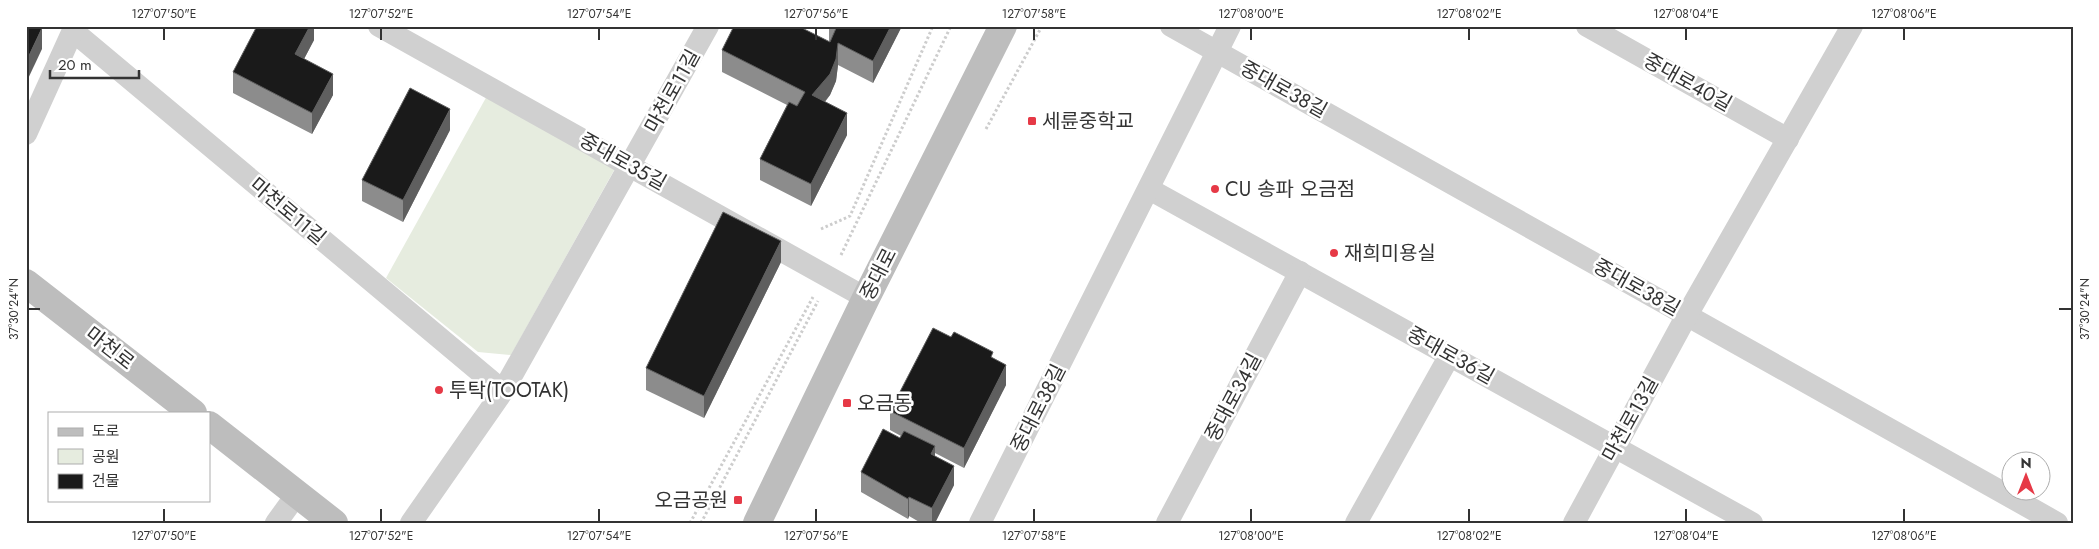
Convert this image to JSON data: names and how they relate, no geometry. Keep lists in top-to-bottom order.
{
  "streets": {
    "main road": ["중대로", "마천로"],
    "street": [
      "중대로40길",
      "중대로38길",
      "마천로11길",
      "중대로35길",
      "중대로36길",
      "중대로34길",
      "마천로13길"
    ]
  },
  "crossings": [
    ["중대로38길", "중대로36길"],
    ["중대로38길", "마천로13길"],
    ["마천로11길", "중대로35길"],
    ["중대로35길", "중대로"],
    ["중대로36길", "중대로34길"],
    ["중대로36길", "마천로13길"]
  ],
  "places": {
    "transit": ["세륜중학교", "오금동", "오금공원"],
    "other": ["CU 송파 오금점", "재희미용실", "투탁(TOOTAK)"]
  },
  "legend": ["도로", "공원", "건물"],
  "scale_bar": "20 m",
  "north": "top",
  "coordinates": [
    "127°07'50\"E",
    "127°07'52\"E",
    "127°07'54\"E",
    "127°07'56\"E",
    "127°07'58\"E",
    "127°08'00\"E",
    "127°08'02\"E",
    "127°08'04\"E",
    "127°08'06\"E",
    "37°30'24\"N"
  ]
}
